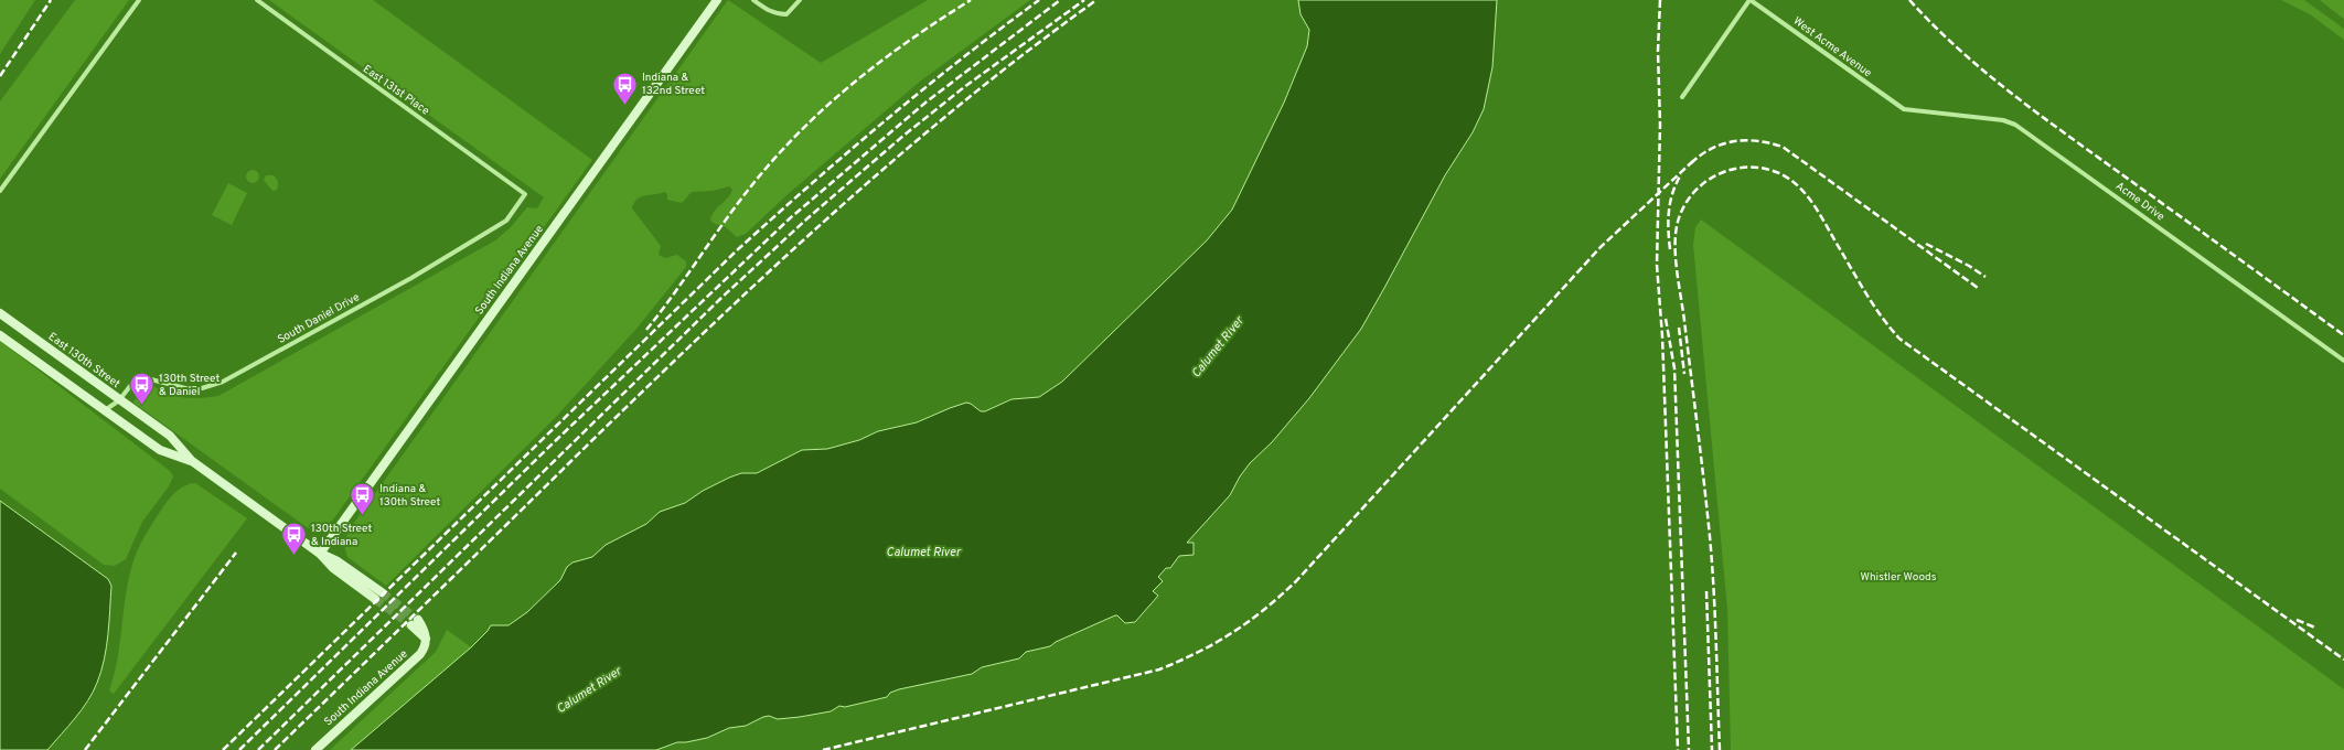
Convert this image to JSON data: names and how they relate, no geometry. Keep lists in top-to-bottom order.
{
  "streets": {
    "main road": ["South Indiana Avenue", "East 130th Street"],
    "street": [
      "West Acme Avenue",
      "East 131st Place",
      "Acme Drive",
      "South Daniel Drive"
    ]
  },
  "crossings": [
    ["West Acme Avenue", "Acme Drive"],
    ["East 131st Place", "South Daniel Drive"],
    ["South Indiana Avenue", "East 130th Street"],
    ["South Daniel Drive", "East 130th Street"]
  ],
  "water": ["Calumet River"],
  "parks": ["Whistler Woods"],
  "places": {
    "bus stop": [
      "Indiana & 132nd Street",
      "130th Street & Daniel",
      "Indiana & 130th Street",
      "130th Street & Indiana"
    ]
  }
}
